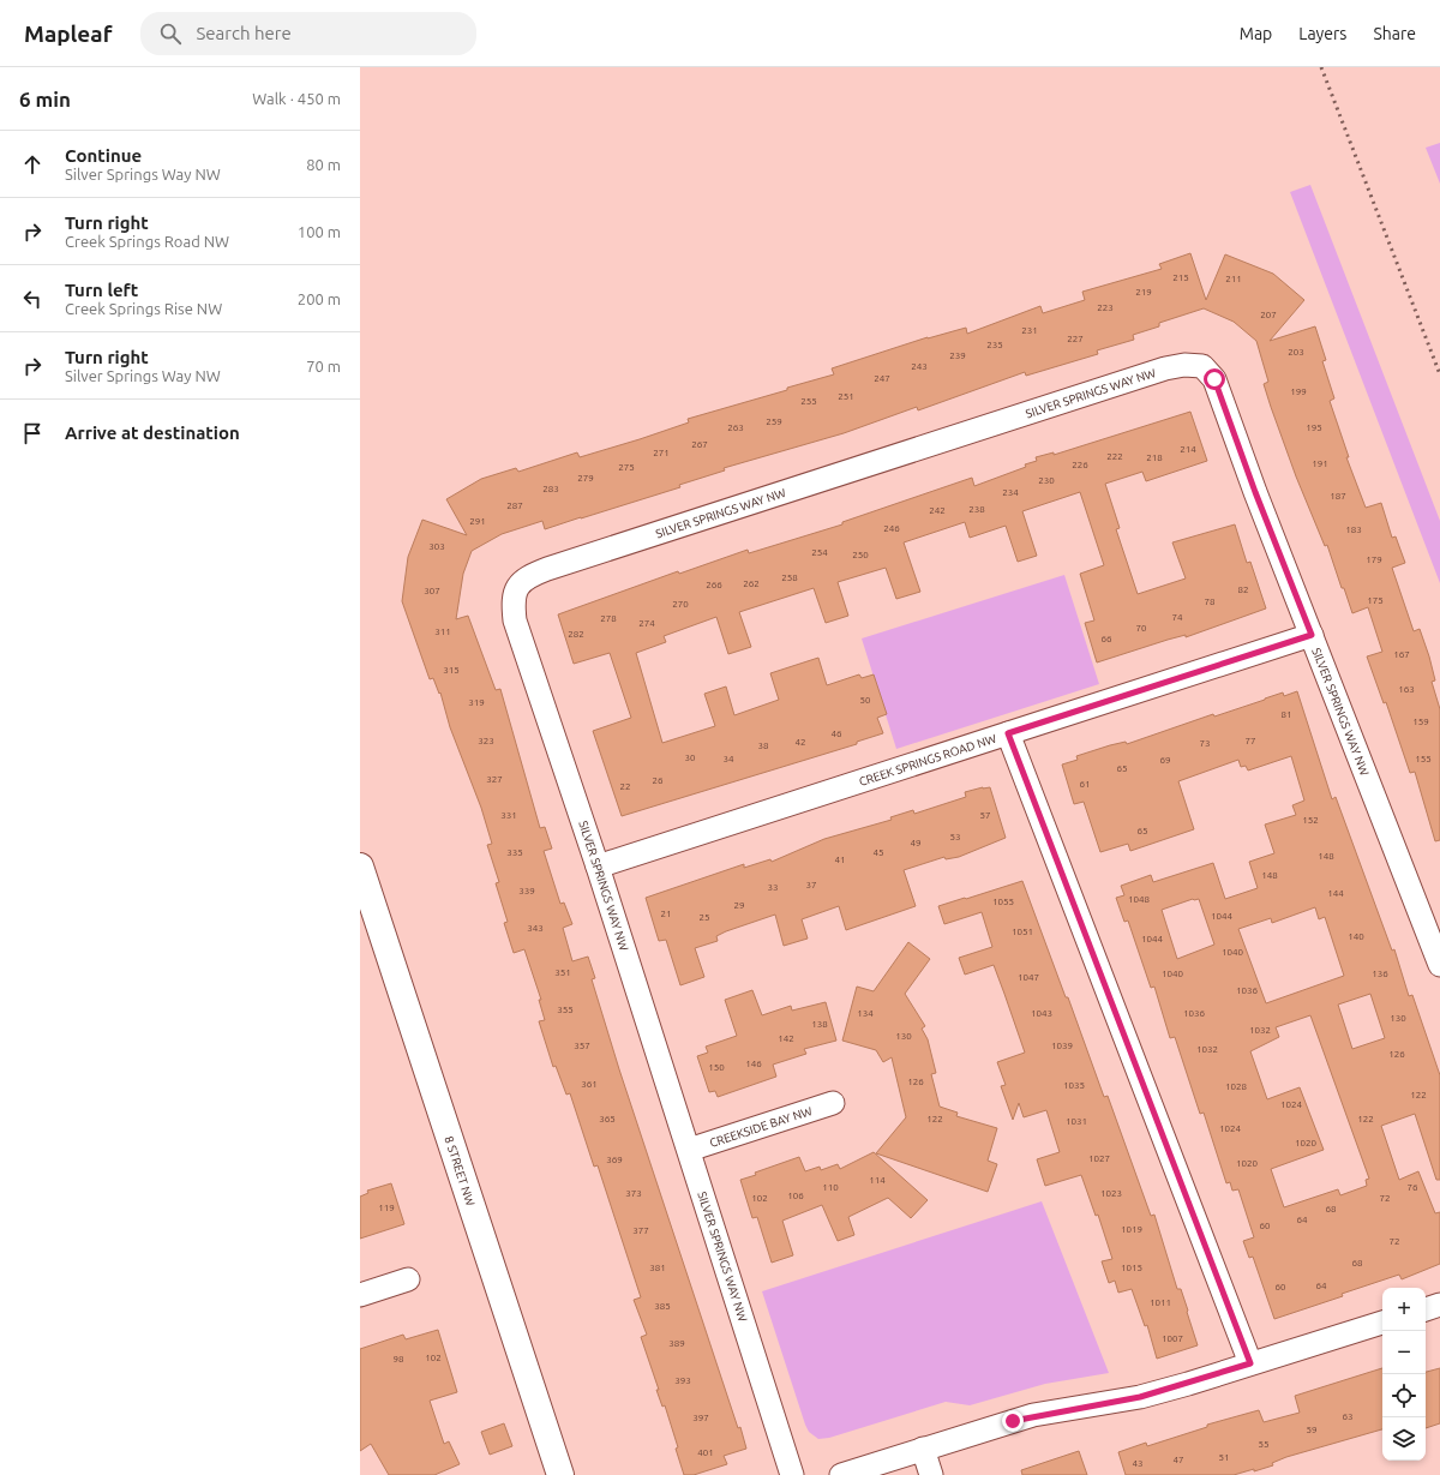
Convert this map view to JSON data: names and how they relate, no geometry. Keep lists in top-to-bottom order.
{
  "streets": {
    "street": [
      "SILVER SPRINGS WAY NW",
      "CREEK SPRINGS ROAD NW",
      "CREEKSIDE BAY NW",
      "8 STREET NW"
    ]
  },
  "crossings": [
    ["SILVER SPRINGS WAY NW", "CREEK SPRINGS ROAD NW"],
    ["SILVER SPRINGS WAY NW", "CREEKSIDE BAY NW"]
  ],
  "house_numbers": [
    "215",
    "211",
    "219",
    "223",
    "207",
    "231",
    "227",
    "235",
    "203",
    "239",
    "243",
    "247",
    "199",
    "251",
    "255",
    "259",
    "263",
    "195",
    "267",
    "214",
    "271",
    "222",
    "218",
    "191",
    "226",
    "275",
    "279",
    "230",
    "283",
    "234",
    "187",
    "287",
    "238",
    "242",
    "291",
    "246",
    "183",
    "303",
    "254",
    "250",
    "179",
    "258",
    "262",
    "266",
    "82",
    "307",
    "175",
    "78",
    "270",
    "74",
    "278",
    "274",
    "70",
    "311",
    "282",
    "66",
    "167",
    "315",
    "163",
    "50",
    "319",
    "81",
    "159",
    "46",
    "323",
    "77",
    "42",
    "73",
    "38",
    "30",
    "34",
    "155",
    "69",
    "65",
    "327",
    "26",
    "61",
    "22",
    "331",
    "57",
    "152",
    "65",
    "53",
    "49",
    "335",
    "45",
    "148",
    "41",
    "148",
    "37",
    "33",
    "339",
    "144",
    "1048",
    "1055",
    "29",
    "21",
    "1044",
    "25",
    "343",
    "1051",
    "140",
    "1044",
    "1040",
    "351",
    "1040",
    "136",
    "1047",
    "1036",
    "355",
    "134",
    "1043",
    "1036",
    "130",
    "138",
    "1032",
    "130",
    "142",
    "357",
    "1039",
    "1032",
    "126",
    "146",
    "150",
    "126",
    "361",
    "1035",
    "1028",
    "122",
    "1024",
    "365",
    "122",
    "122",
    "1031",
    "1024",
    "1020",
    "1027",
    "369",
    "1020",
    "114",
    "110",
    "76",
    "373",
    "1023",
    "106",
    "102",
    "72",
    "119",
    "68",
    "64",
    "60",
    "1019",
    "377",
    "72",
    "68",
    "381",
    "1015",
    "64",
    "60",
    "1011",
    "385",
    "1007",
    "389",
    "102",
    "98",
    "393",
    "63",
    "397",
    "59",
    "55",
    "401",
    "51",
    "47",
    "43"
  ],
  "page": {
    "header": "Mapleaf",
    "search": "Search here",
    "nav": ["Map", "Layers", "Share"],
    "heading": ["6 min", "Walk · 450 m"],
    "list": [
      ["Continue", "Silver Springs Way NW", "80 m"],
      ["Turn right", "Creek Springs Road NW", "100 m"],
      ["Turn left", "Creek Springs Rise NW", "200 m"],
      ["Turn right", "Silver Springs Way NW", "70 m"],
      "Arrive at destination"
    ],
    "map_buttons": ["+", "−"]
  }
}
